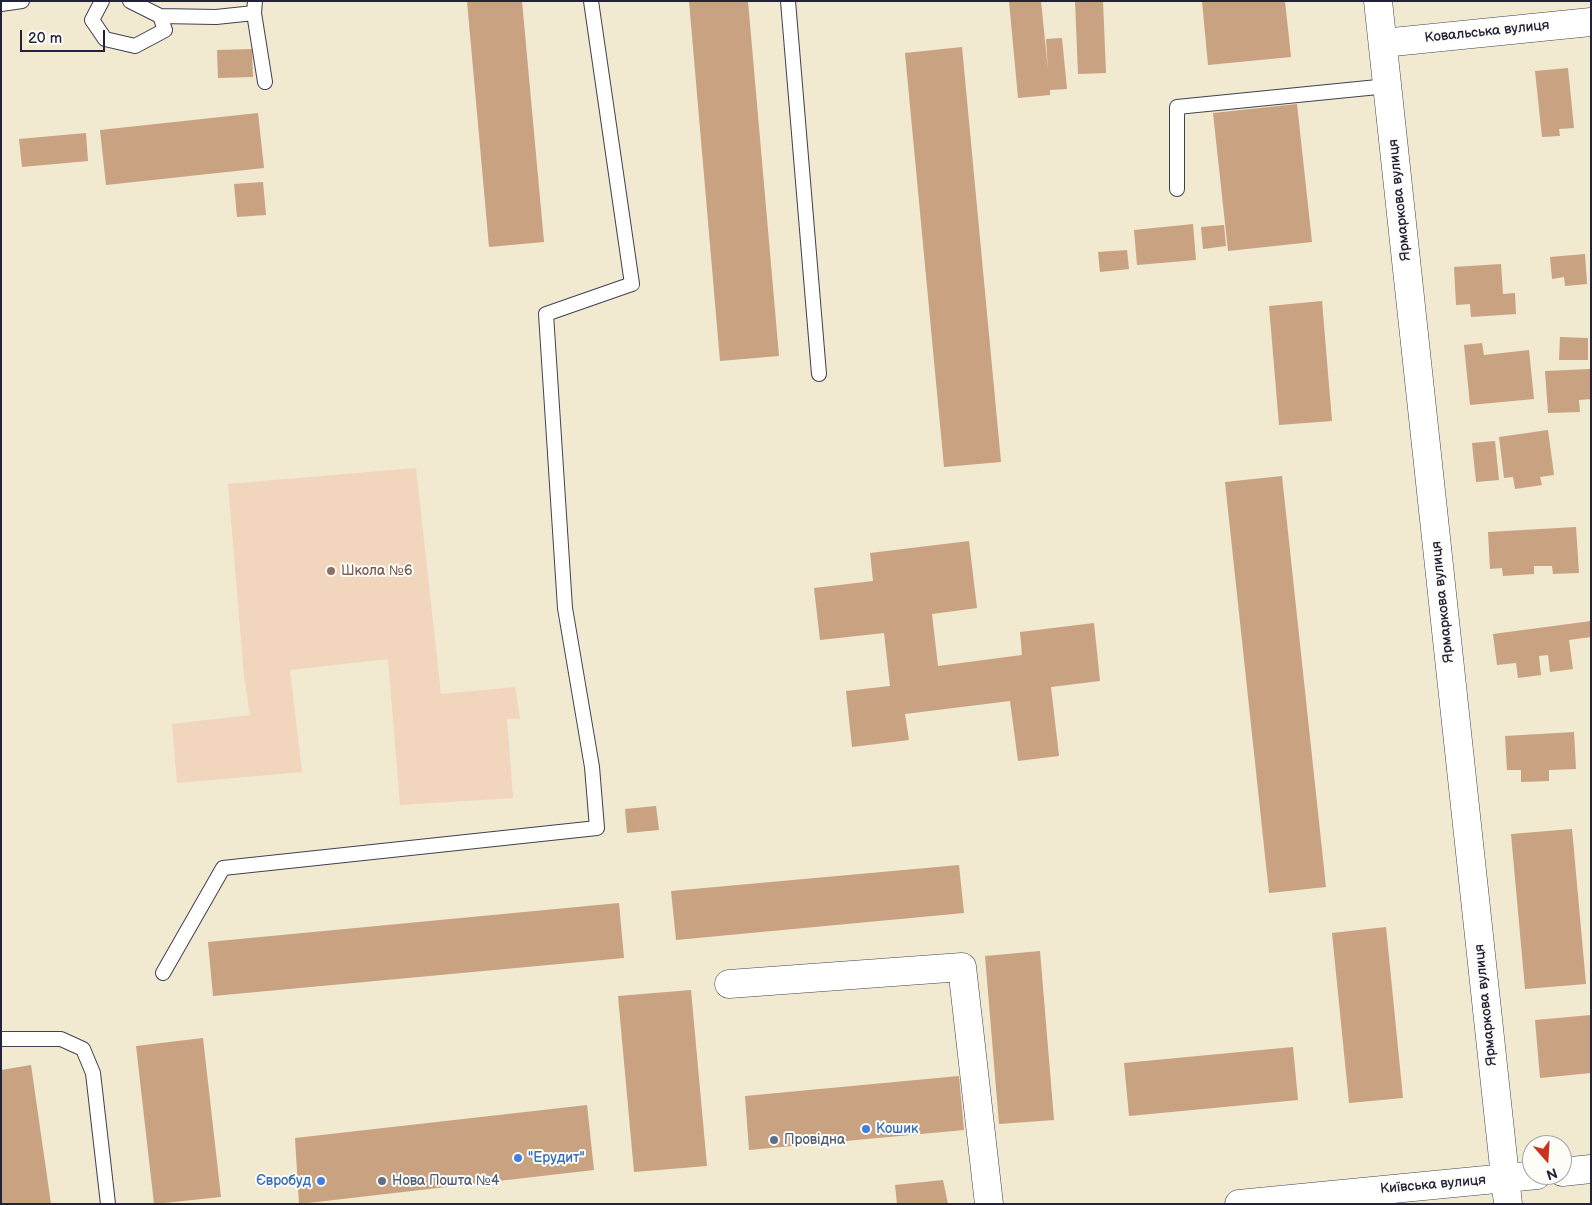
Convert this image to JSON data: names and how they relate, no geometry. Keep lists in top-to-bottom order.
{
  "streets": {
    "street": ["Ковальська вулиця", "Ярмаркова вулиця", "Київська вулиця"]
  },
  "crossings": [
    ["Ковальська вулиця", "Ярмаркова вулиця"],
    ["Ярмаркова вулиця", "Київська вулиця"]
  ],
  "places": [
    "Школа №6",
    "Кошик",
    "Провідна",
    "\"Ерудит\"",
    "Євробуд",
    "Нова Пошта №4"
  ],
  "scale_bar": "20 m",
  "north": "bottom"
}
